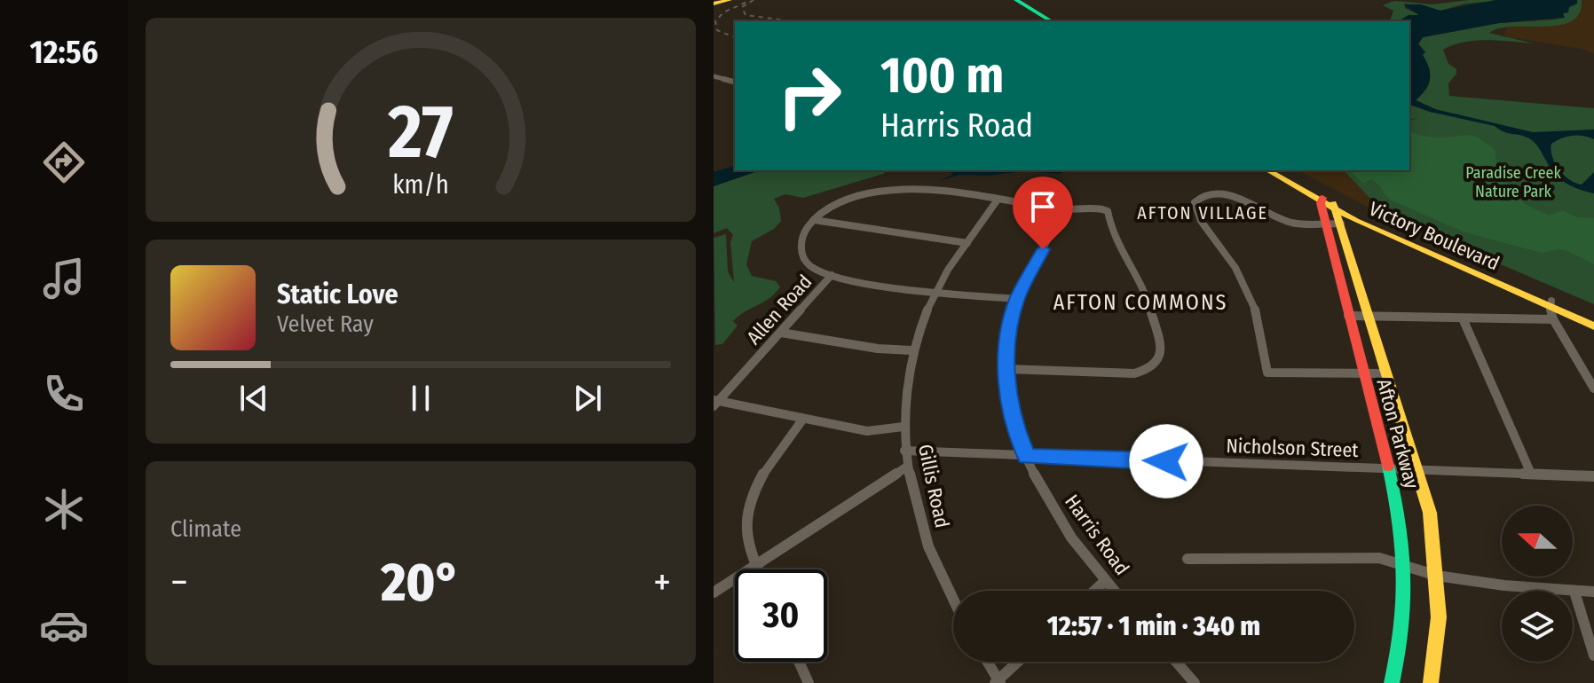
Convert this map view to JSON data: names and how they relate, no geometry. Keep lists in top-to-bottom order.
{
  "streets": {
    "street": [
      "Victory Boulevard",
      "Allen Road",
      "Afton Parkway",
      "Nicholson Street",
      "Gillis Road",
      "Harris Road"
    ]
  },
  "crossings": [
    ["Victory Boulevard", "Afton Parkway"],
    ["Afton Parkway", "Nicholson Street"],
    ["Nicholson Street", "Gillis Road"],
    ["Nicholson Street", "Harris Road"]
  ],
  "districts": ["AFTON VILLAGE", "AFTON COMMONS"],
  "parks": ["Paradise Creek Nature Park"],
  "north": "left",
  "page": {
    "tabs": "12:56",
    "turn": ["100 m", "Harris Road"],
    "song": ["Static Love", "Velvet Ray"],
    "tile": "Climate",
    "heat": ["−", "20°", "+"],
    "limit": "30",
    "trip": "12:57 · 1 min · 340 m",
    "gauge": ["27", "km/h"]
  }
}
